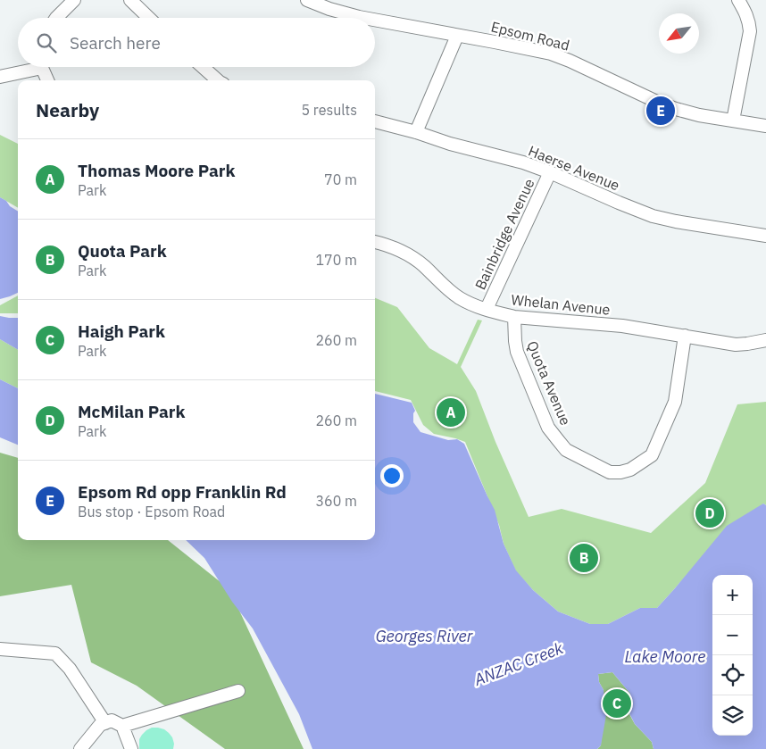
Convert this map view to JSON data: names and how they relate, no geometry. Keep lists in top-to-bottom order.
{
  "streets": {
    "street": [
      "Epsom Road",
      "Haerse Avenue",
      "Bainbridge Avenue",
      "Whelan Avenue",
      "Quota Avenue"
    ]
  },
  "crossings": [
    ["Haerse Avenue", "Bainbridge Avenue"],
    ["Bainbridge Avenue", "Whelan Avenue"],
    ["Whelan Avenue", "Quota Avenue"]
  ],
  "water": ["Georges River", "Lake Moore", "ANZAC Creek"],
  "north": "bottom left",
  "page": {
    "search": "Search here",
    "heading": ["Nearby", "5 results"],
    "pins": [
      "E",
      "A",
      "D",
      "B",
      "C"
    ],
    "list": [
      {
        "mark": "A",
        "name": "Thomas Moore Park",
        "note": "Park",
        "value": "70 m"
      },
      {
        "mark": "B",
        "name": "Quota Park",
        "note": "Park",
        "value": "170 m"
      },
      {
        "mark": "C",
        "name": "Haigh Park",
        "note": "Park",
        "value": "260 m"
      },
      {
        "mark": "D",
        "name": "McMilan Park",
        "note": "Park",
        "value": "260 m"
      },
      {
        "mark": "E",
        "name": "Epsom Rd opp Franklin Rd",
        "note": "Bus stop · Epsom Road",
        "value": "360 m"
      }
    ],
    "map_buttons": ["+", "−"]
  }
}
